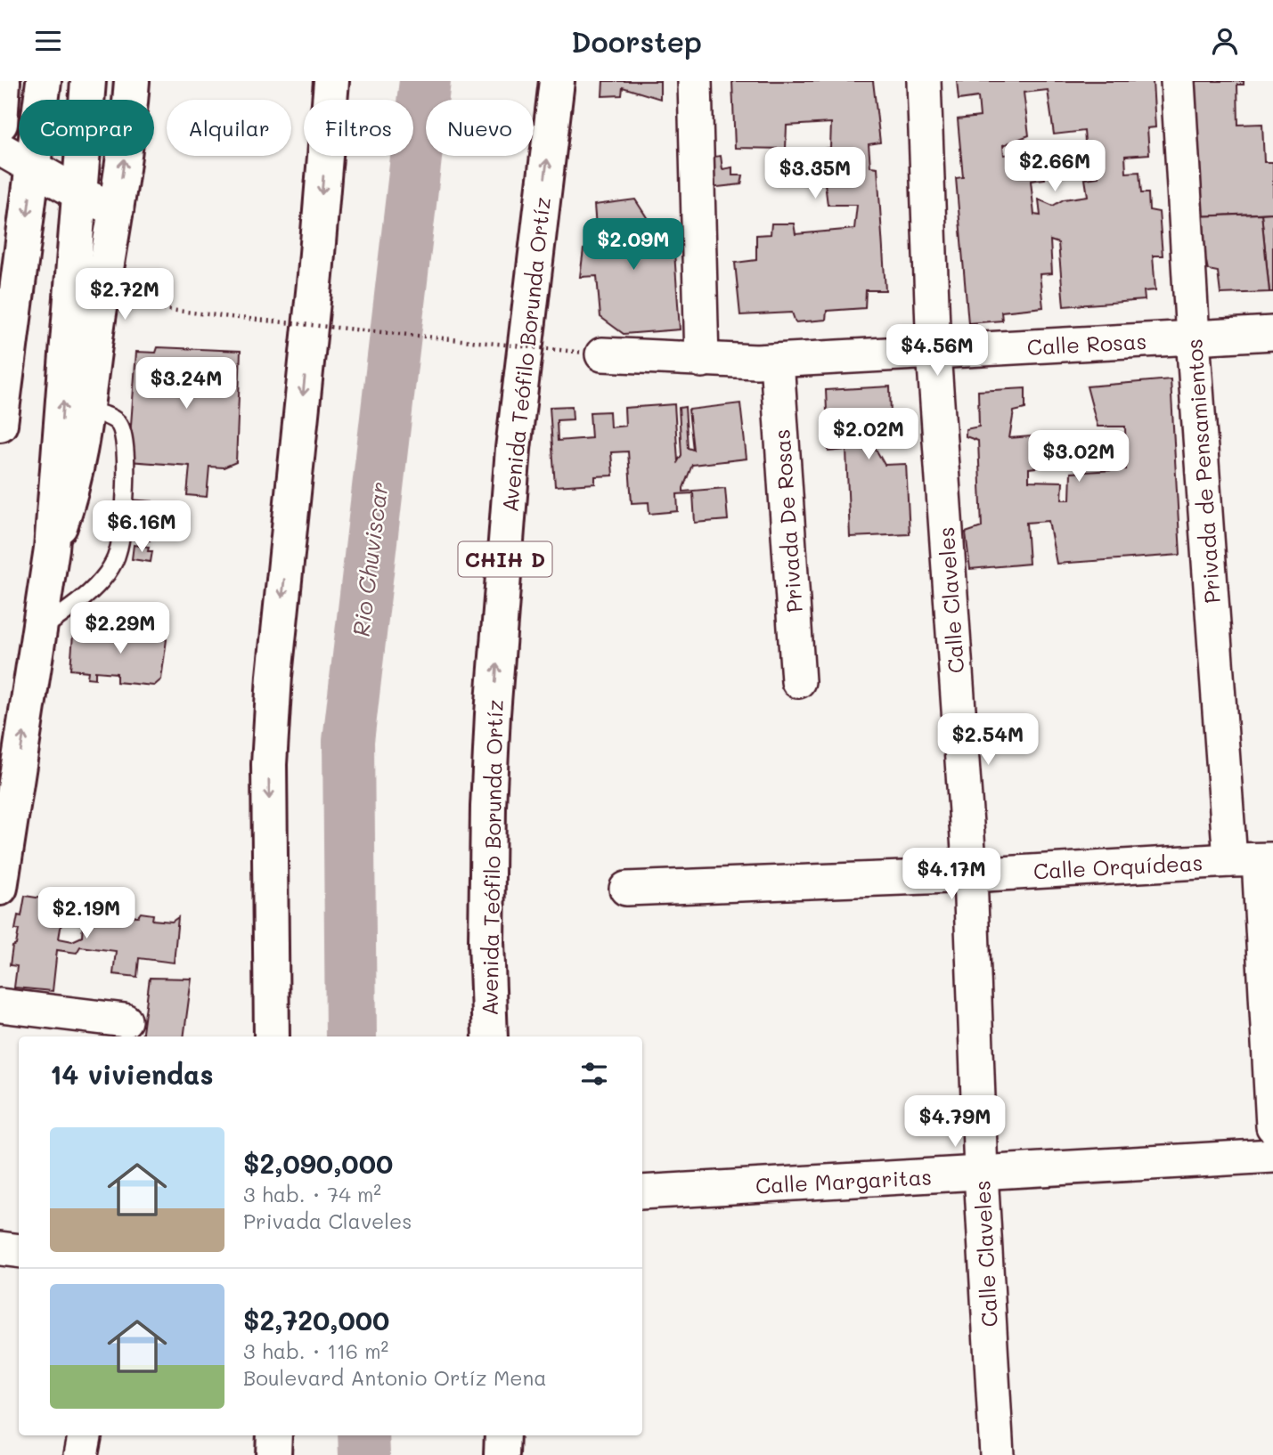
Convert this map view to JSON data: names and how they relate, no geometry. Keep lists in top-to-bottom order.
{
  "streets": {
    "main road": ["Avenida Teófilo Borunda Ortíz", "CHIH D"],
    "street": [
      "Calle Rosas",
      "Privada de Pensamientos",
      "Privada De Rosas",
      "Calle Claveles",
      "Calle Orquídeas",
      "Calle Margaritas"
    ]
  },
  "crossings": [
    ["Calle Rosas", "Privada de Pensamientos"],
    ["Calle Rosas", "Privada De Rosas"],
    ["Calle Rosas", "Calle Claveles"],
    ["Privada de Pensamientos", "Calle Orquídeas"],
    ["Calle Claveles", "Calle Orquídeas"],
    ["Calle Claveles", "Calle Margaritas"]
  ],
  "water": ["Rio Chuviscar"],
  "page": {
    "header": "Doorstep",
    "chip": [
      "Comprar",
      "Alquilar",
      "Filtros",
      "Nuevo"
    ],
    "price": [
      "$2.66M",
      "$3.35M",
      "$2.09M",
      "$2.72M",
      "$4.56M",
      "$3.24M",
      "$2.02M",
      "$3.02M",
      "$6.16M",
      "$2.29M",
      "$2.54M",
      "$4.17M",
      "$2.19M",
      "$4.79M"
    ],
    "heading": "14 viviendas",
    "list": [
      {
        "name": "$2,090,000",
        "note": "3 hab. · 74 m² · Privada Claveles"
      },
      {
        "name": "$2,720,000",
        "note": "3 hab. · 116 m² · Boulevard Antonio Ortíz Mena"
      }
    ]
  }
}
